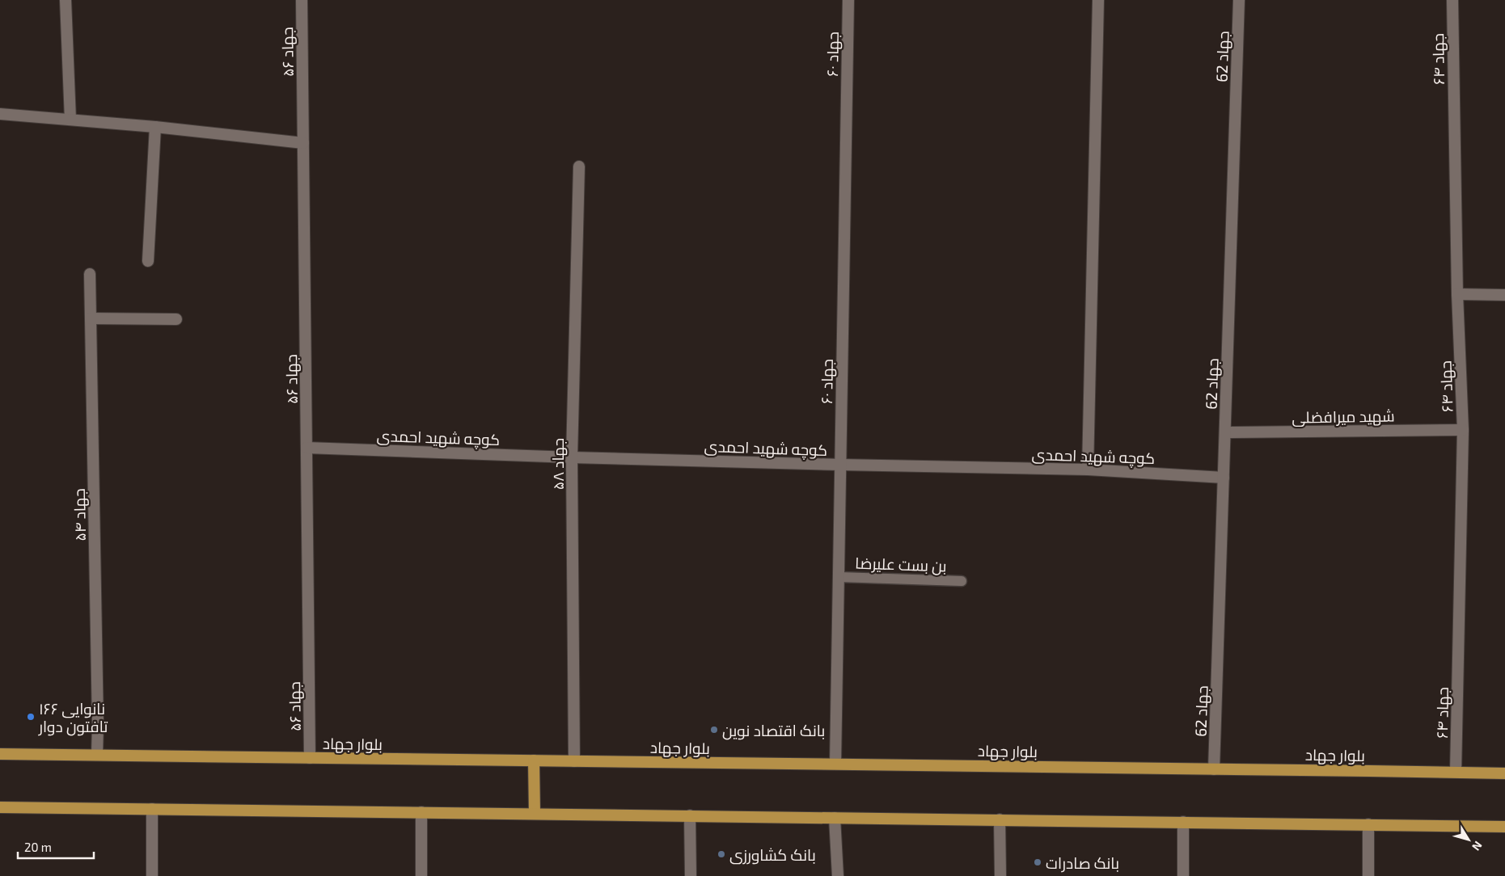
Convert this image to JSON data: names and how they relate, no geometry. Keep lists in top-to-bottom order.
{
  "streets": {
    "main road": ["بلوار جهاد"],
    "street": [
      "جهاد ۵۶",
      "جهاد ۶۰",
      "جهاد 62",
      "جهاد ۶۴",
      "شهید میرافضلی",
      "کوچه شهید احمدی",
      "جهاد ۵۸",
      "جهاد ۵۴"
    ],
    "lane": ["بن بست علیرضا"]
  },
  "crossings": [
    ["جهاد ۵۶", "کوچه شهید احمدی"],
    ["جهاد ۵۶", "بلوار جهاد"],
    ["جهاد ۶۰", "کوچه شهید احمدی"],
    ["جهاد ۶۰", "بن بست علیرضا"],
    ["جهاد ۶۰", "بلوار جهاد"],
    ["جهاد 62", "شهید میرافضلی"],
    ["جهاد 62", "کوچه شهید احمدی"],
    ["جهاد 62", "بلوار جهاد"],
    ["جهاد ۶۴", "شهید میرافضلی"],
    ["جهاد ۶۴", "بلوار جهاد"],
    ["کوچه شهید احمدی", "جهاد ۵۸"],
    ["جهاد ۵۸", "بلوار جهاد"],
    ["جهاد ۵۴", "بلوار جهاد"]
  ],
  "places": [
    "نانوایی ۱۶۶ تافتون دوار",
    "بانک اقتصاد نوین",
    "بانک کشاورزی",
    "بانک صادرات"
  ],
  "scale_bar": "20 m",
  "north": "bottom right"
}
